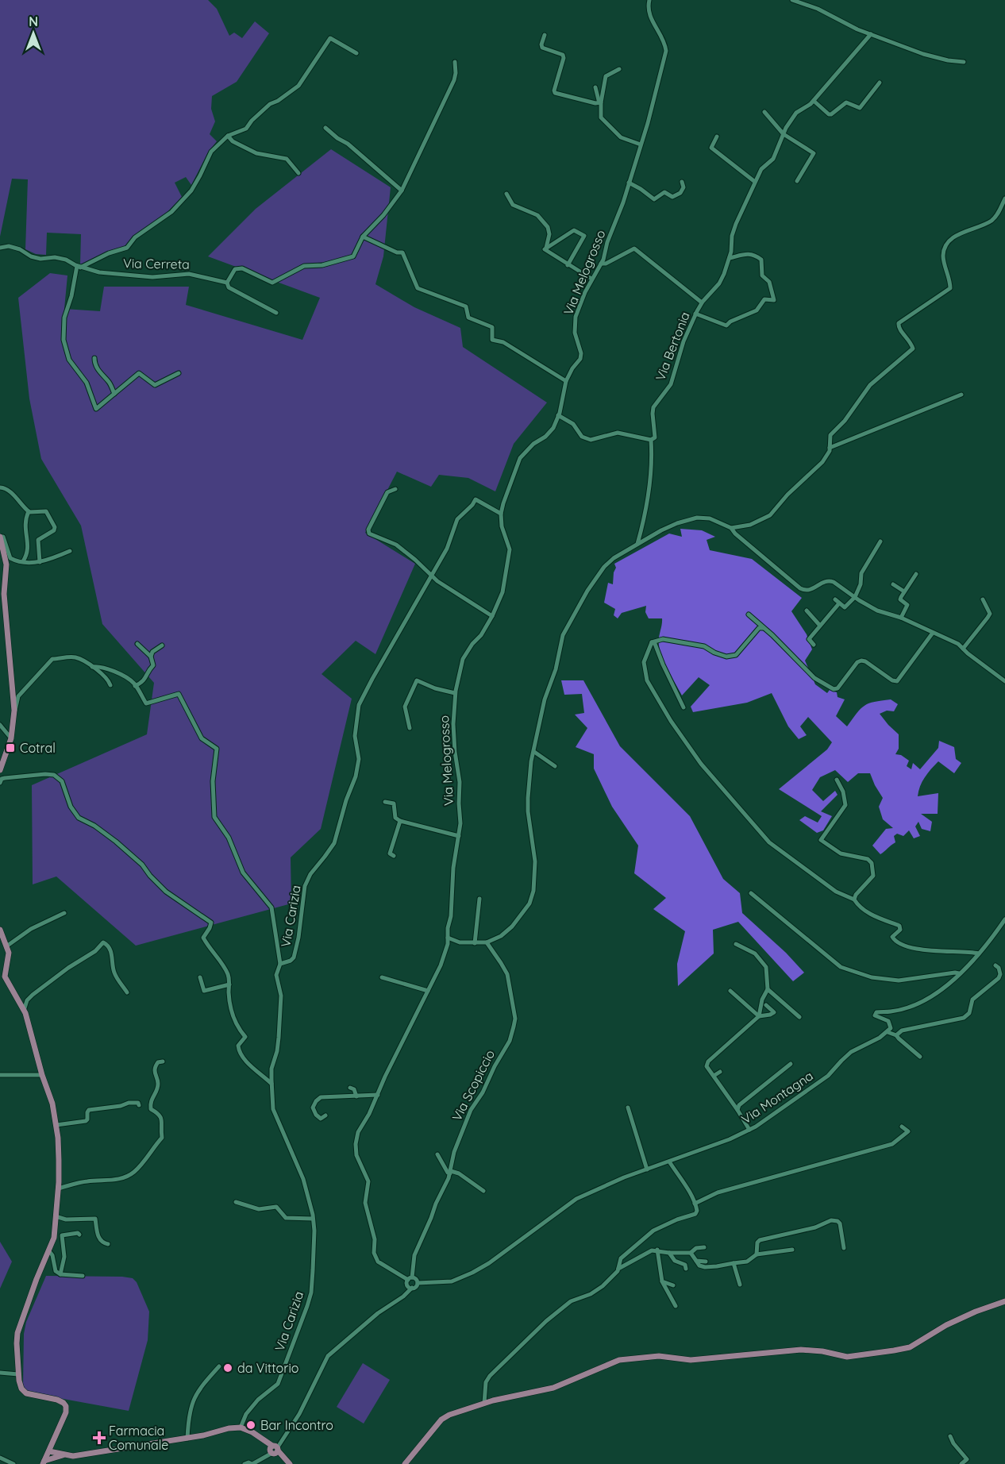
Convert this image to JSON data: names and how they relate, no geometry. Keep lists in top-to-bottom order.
{
  "streets": {
    "street": [
      "Via Cerreta",
      "Via Melogrosso",
      "Via Bertonia",
      "Via Carizia",
      "Via Scopiccio",
      "Via Montagna"
    ]
  },
  "crossings": [
    ["Via Melogrosso", "Via Carizia"],
    ["Via Melogrosso", "Via Scopiccio"],
    ["Via Melogrosso", "Via Montagna"],
    ["Via Scopiccio", "Via Montagna"]
  ],
  "places": {
    "transit": ["Cotral"],
    "other": ["da Vittorio", "Bar Incontro"],
    "health": ["Farmacia Comunale"]
  },
  "north": "top"
}
